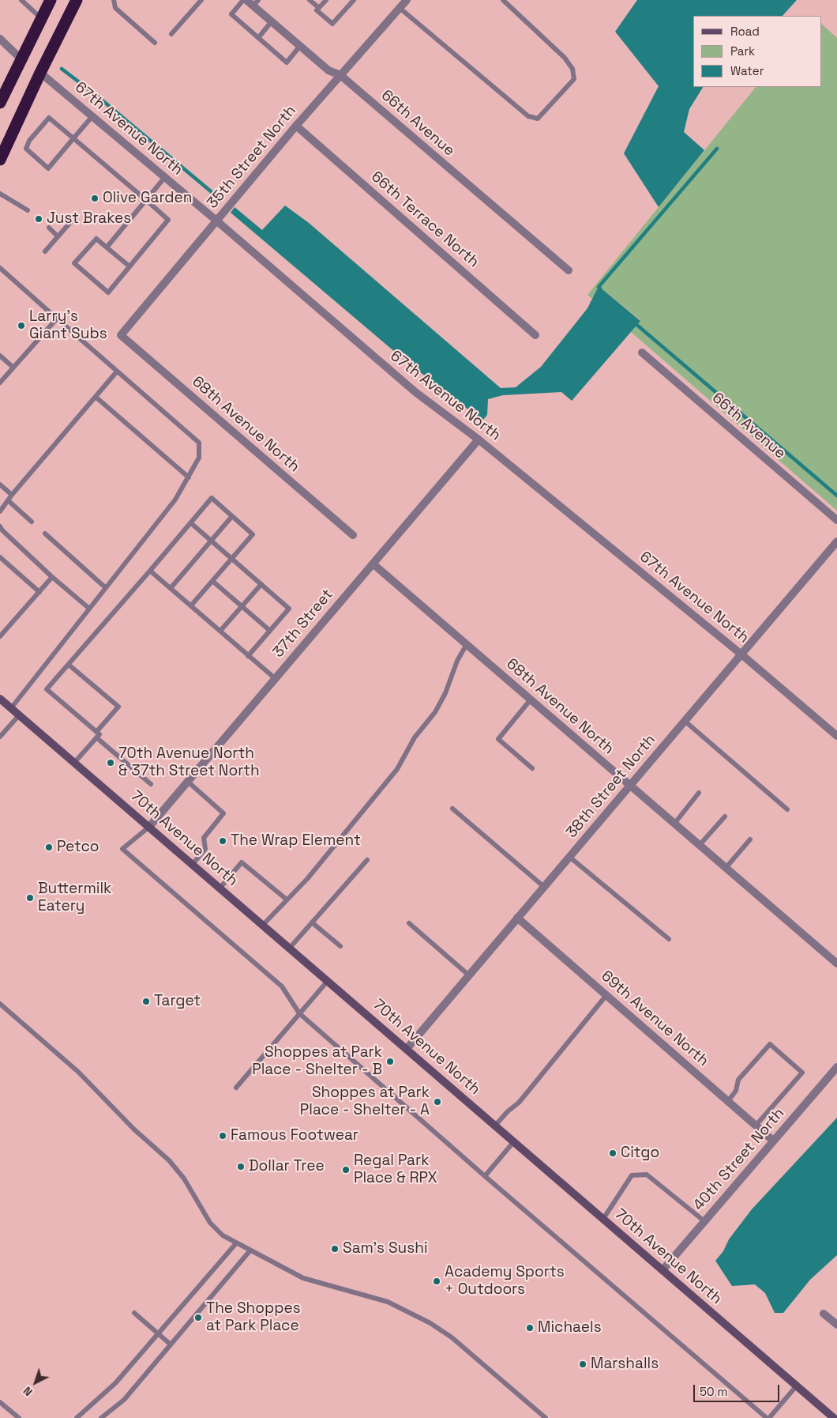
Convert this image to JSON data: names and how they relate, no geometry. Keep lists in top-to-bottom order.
{
  "streets": {
    "street": [
      "66th Avenue",
      "67th Avenue North",
      "35th Street North",
      "66th Terrace North",
      "68th Avenue North",
      "37th Street",
      "38th Street North",
      "70th Avenue North",
      "69th Avenue North",
      "40th Street North"
    ]
  },
  "crossings": [
    ["66th Avenue", "35th Street North"],
    ["67th Avenue North", "35th Street North"],
    ["67th Avenue North", "37th Street"],
    ["67th Avenue North", "38th Street North"],
    ["35th Street North", "66th Terrace North"],
    ["35th Street North", "68th Avenue North"],
    ["68th Avenue North", "37th Street"],
    ["68th Avenue North", "38th Street North"],
    ["37th Street", "70th Avenue North"],
    ["38th Street North", "70th Avenue North"],
    ["38th Street North", "69th Avenue North"],
    ["70th Avenue North", "40th Street North"],
    ["69th Avenue North", "40th Street North"]
  ],
  "places": [
    "Olive Garden",
    "Just Brakes",
    "Larry's Giant Subs",
    "70th Avenue North & 37th Street North",
    "The Wrap Element",
    "Petco",
    "Buttermilk Eatery",
    "Target",
    "Shoppes at Park Place - Shelter - B",
    "Shoppes at Park Place - Shelter - A",
    "Famous Footwear",
    "Citgo",
    "Dollar Tree",
    "Regal Park Place & RPX",
    "Sam's Sushi",
    "Academy Sports + Outdoors",
    "The Shoppes at Park Place",
    "Michaels",
    "Marshalls"
  ],
  "legend": ["Road", "Park", "Water"],
  "scale_bar": "50 m",
  "north": "bottom left"
}
